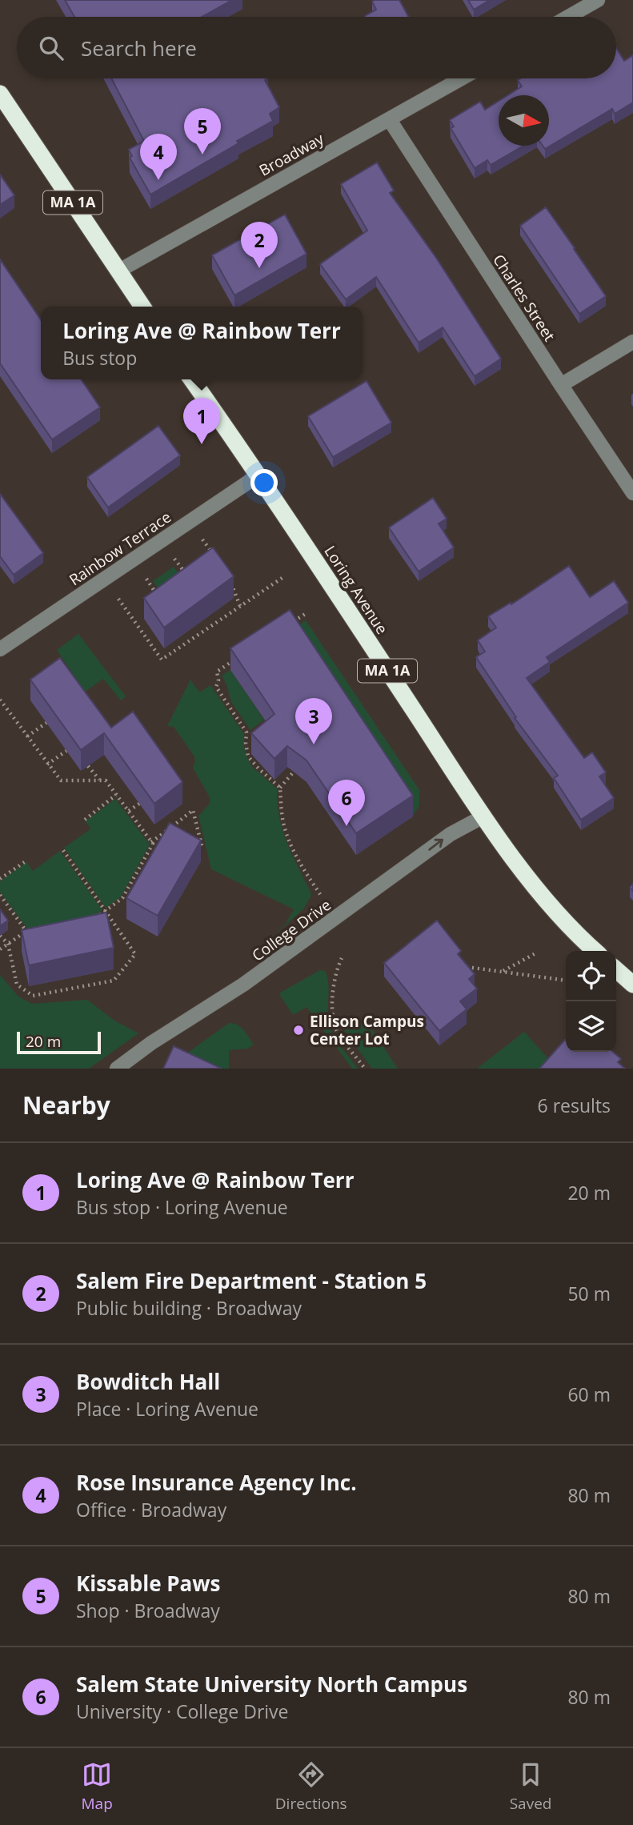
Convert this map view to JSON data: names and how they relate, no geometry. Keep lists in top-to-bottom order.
{
  "streets": {
    "highway": ["MA 1A", "Loring Avenue"],
    "street": [
      "Broadway",
      "Charles Street",
      "Rainbow Terrace",
      "College Drive"
    ]
  },
  "crossings": [
    ["Broadway", "MA 1A"],
    ["Broadway", "Charles Street"],
    ["Rainbow Terrace", "Loring Avenue"],
    ["Loring Avenue", "College Drive"]
  ],
  "one_way": ["College Drive"],
  "places": ["Ellison Campus Center Lot"],
  "scale_bar": "20 m",
  "north": "right",
  "page": {
    "search": "Search here",
    "pins": [
      "5",
      "4",
      "2",
      "1",
      "3",
      "6"
    ],
    "popup": ["Loring Ave @ Rainbow Terr", "Bus stop"],
    "scale": "20 m",
    "heading": ["Nearby", "6 results"],
    "list": [
      {
        "mark": "1",
        "name": "Loring Ave @ Rainbow Terr",
        "note": "Bus stop · Loring Avenue",
        "value": "20 m"
      },
      {
        "mark": "2",
        "name": "Salem Fire Department - Station 5",
        "note": "Public building · Broadway",
        "value": "50 m"
      },
      {
        "mark": "3",
        "name": "Bowditch Hall",
        "note": "Place · Loring Avenue",
        "value": "60 m"
      },
      {
        "mark": "4",
        "name": "Rose Insurance Agency Inc.",
        "note": "Office · Broadway",
        "value": "80 m"
      },
      {
        "mark": "5",
        "name": "Kissable Paws",
        "note": "Shop · Broadway",
        "value": "80 m"
      },
      {
        "mark": "6",
        "name": "Salem State University North Campus",
        "note": "University · College Drive",
        "value": "80 m"
      }
    ],
    "nav": ["Map", "Directions", "Saved"]
  }
}
